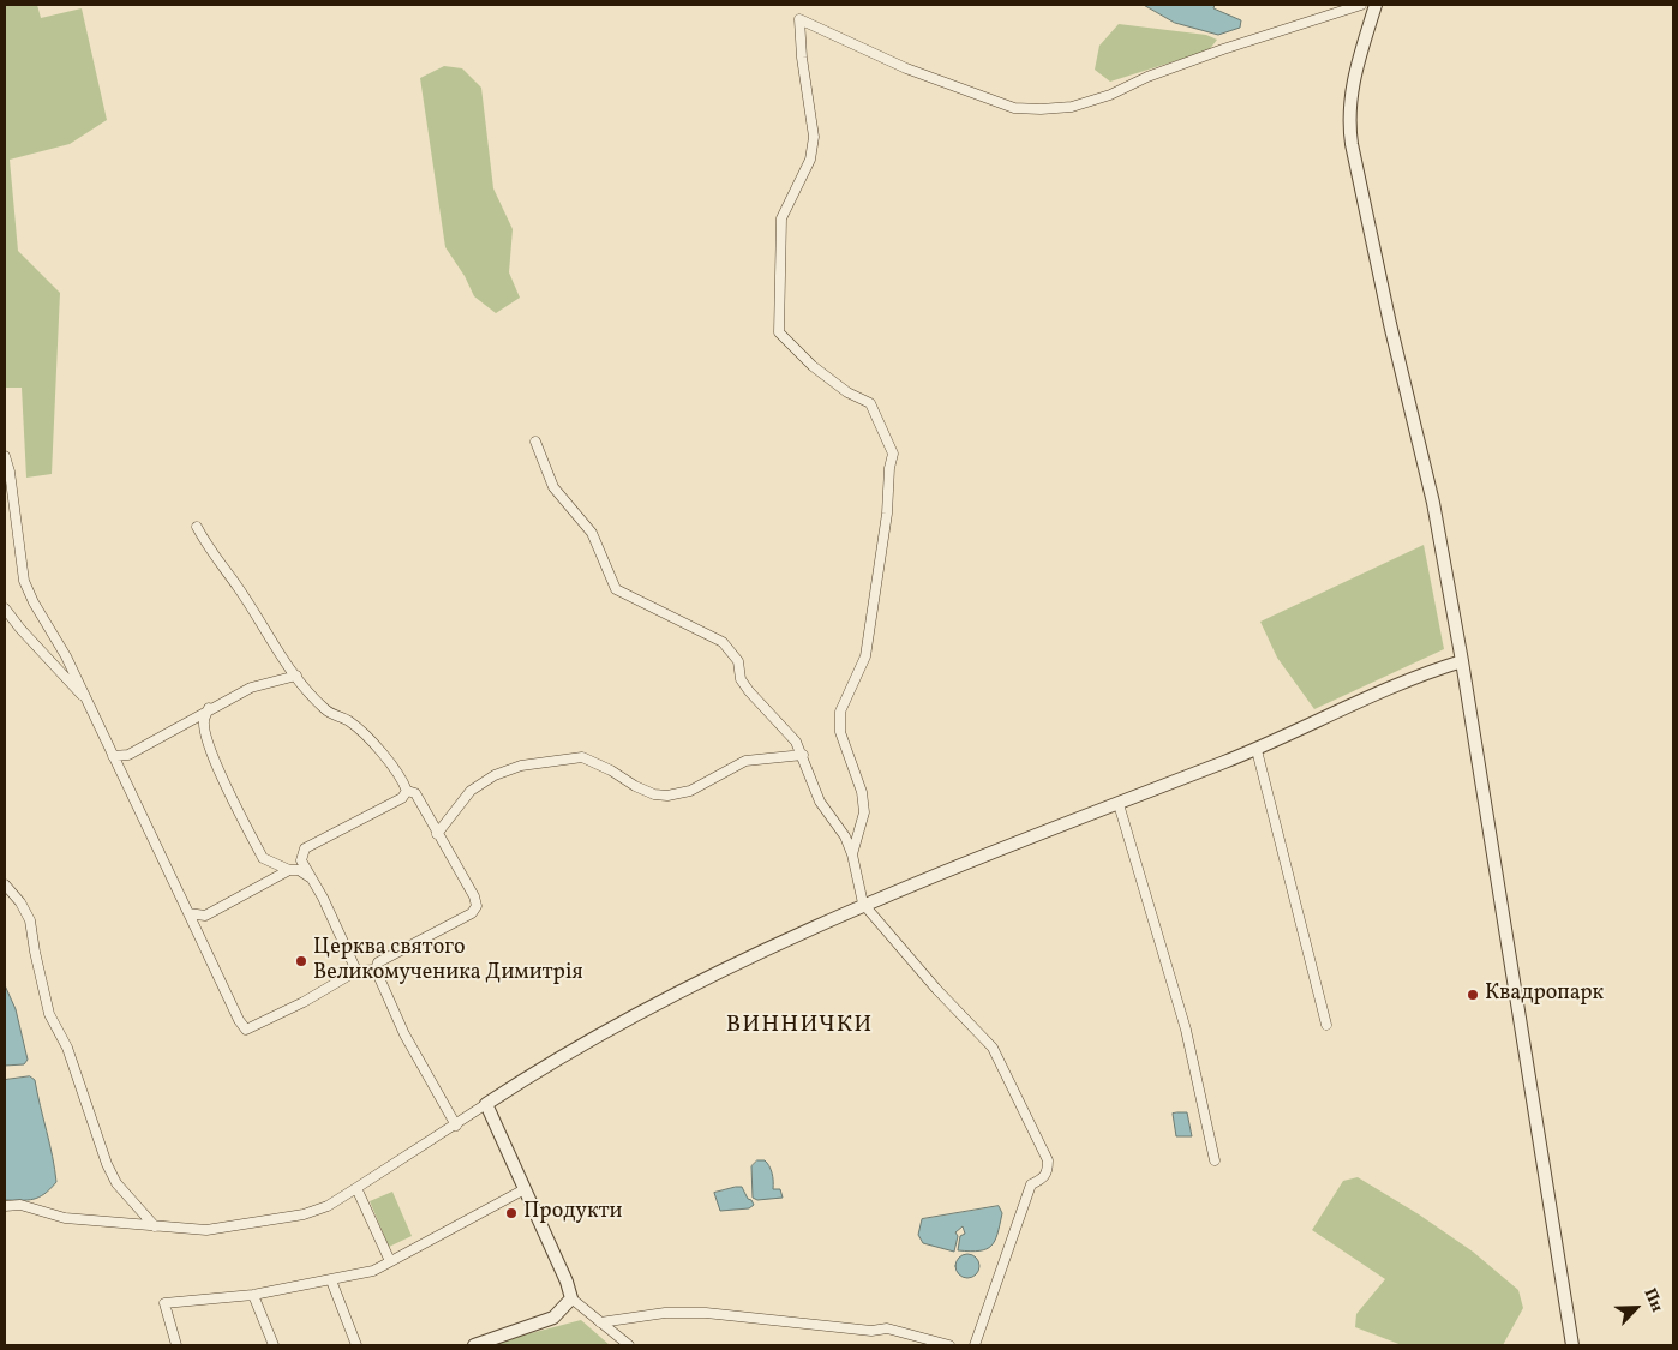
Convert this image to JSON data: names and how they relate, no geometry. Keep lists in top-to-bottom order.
{
  "districts": ["ВИННИЧКИ"],
  "places": ["Церква святого Великомученика Димитрія", "Квадропарк", "Продукти"],
  "north": "top right"
}
